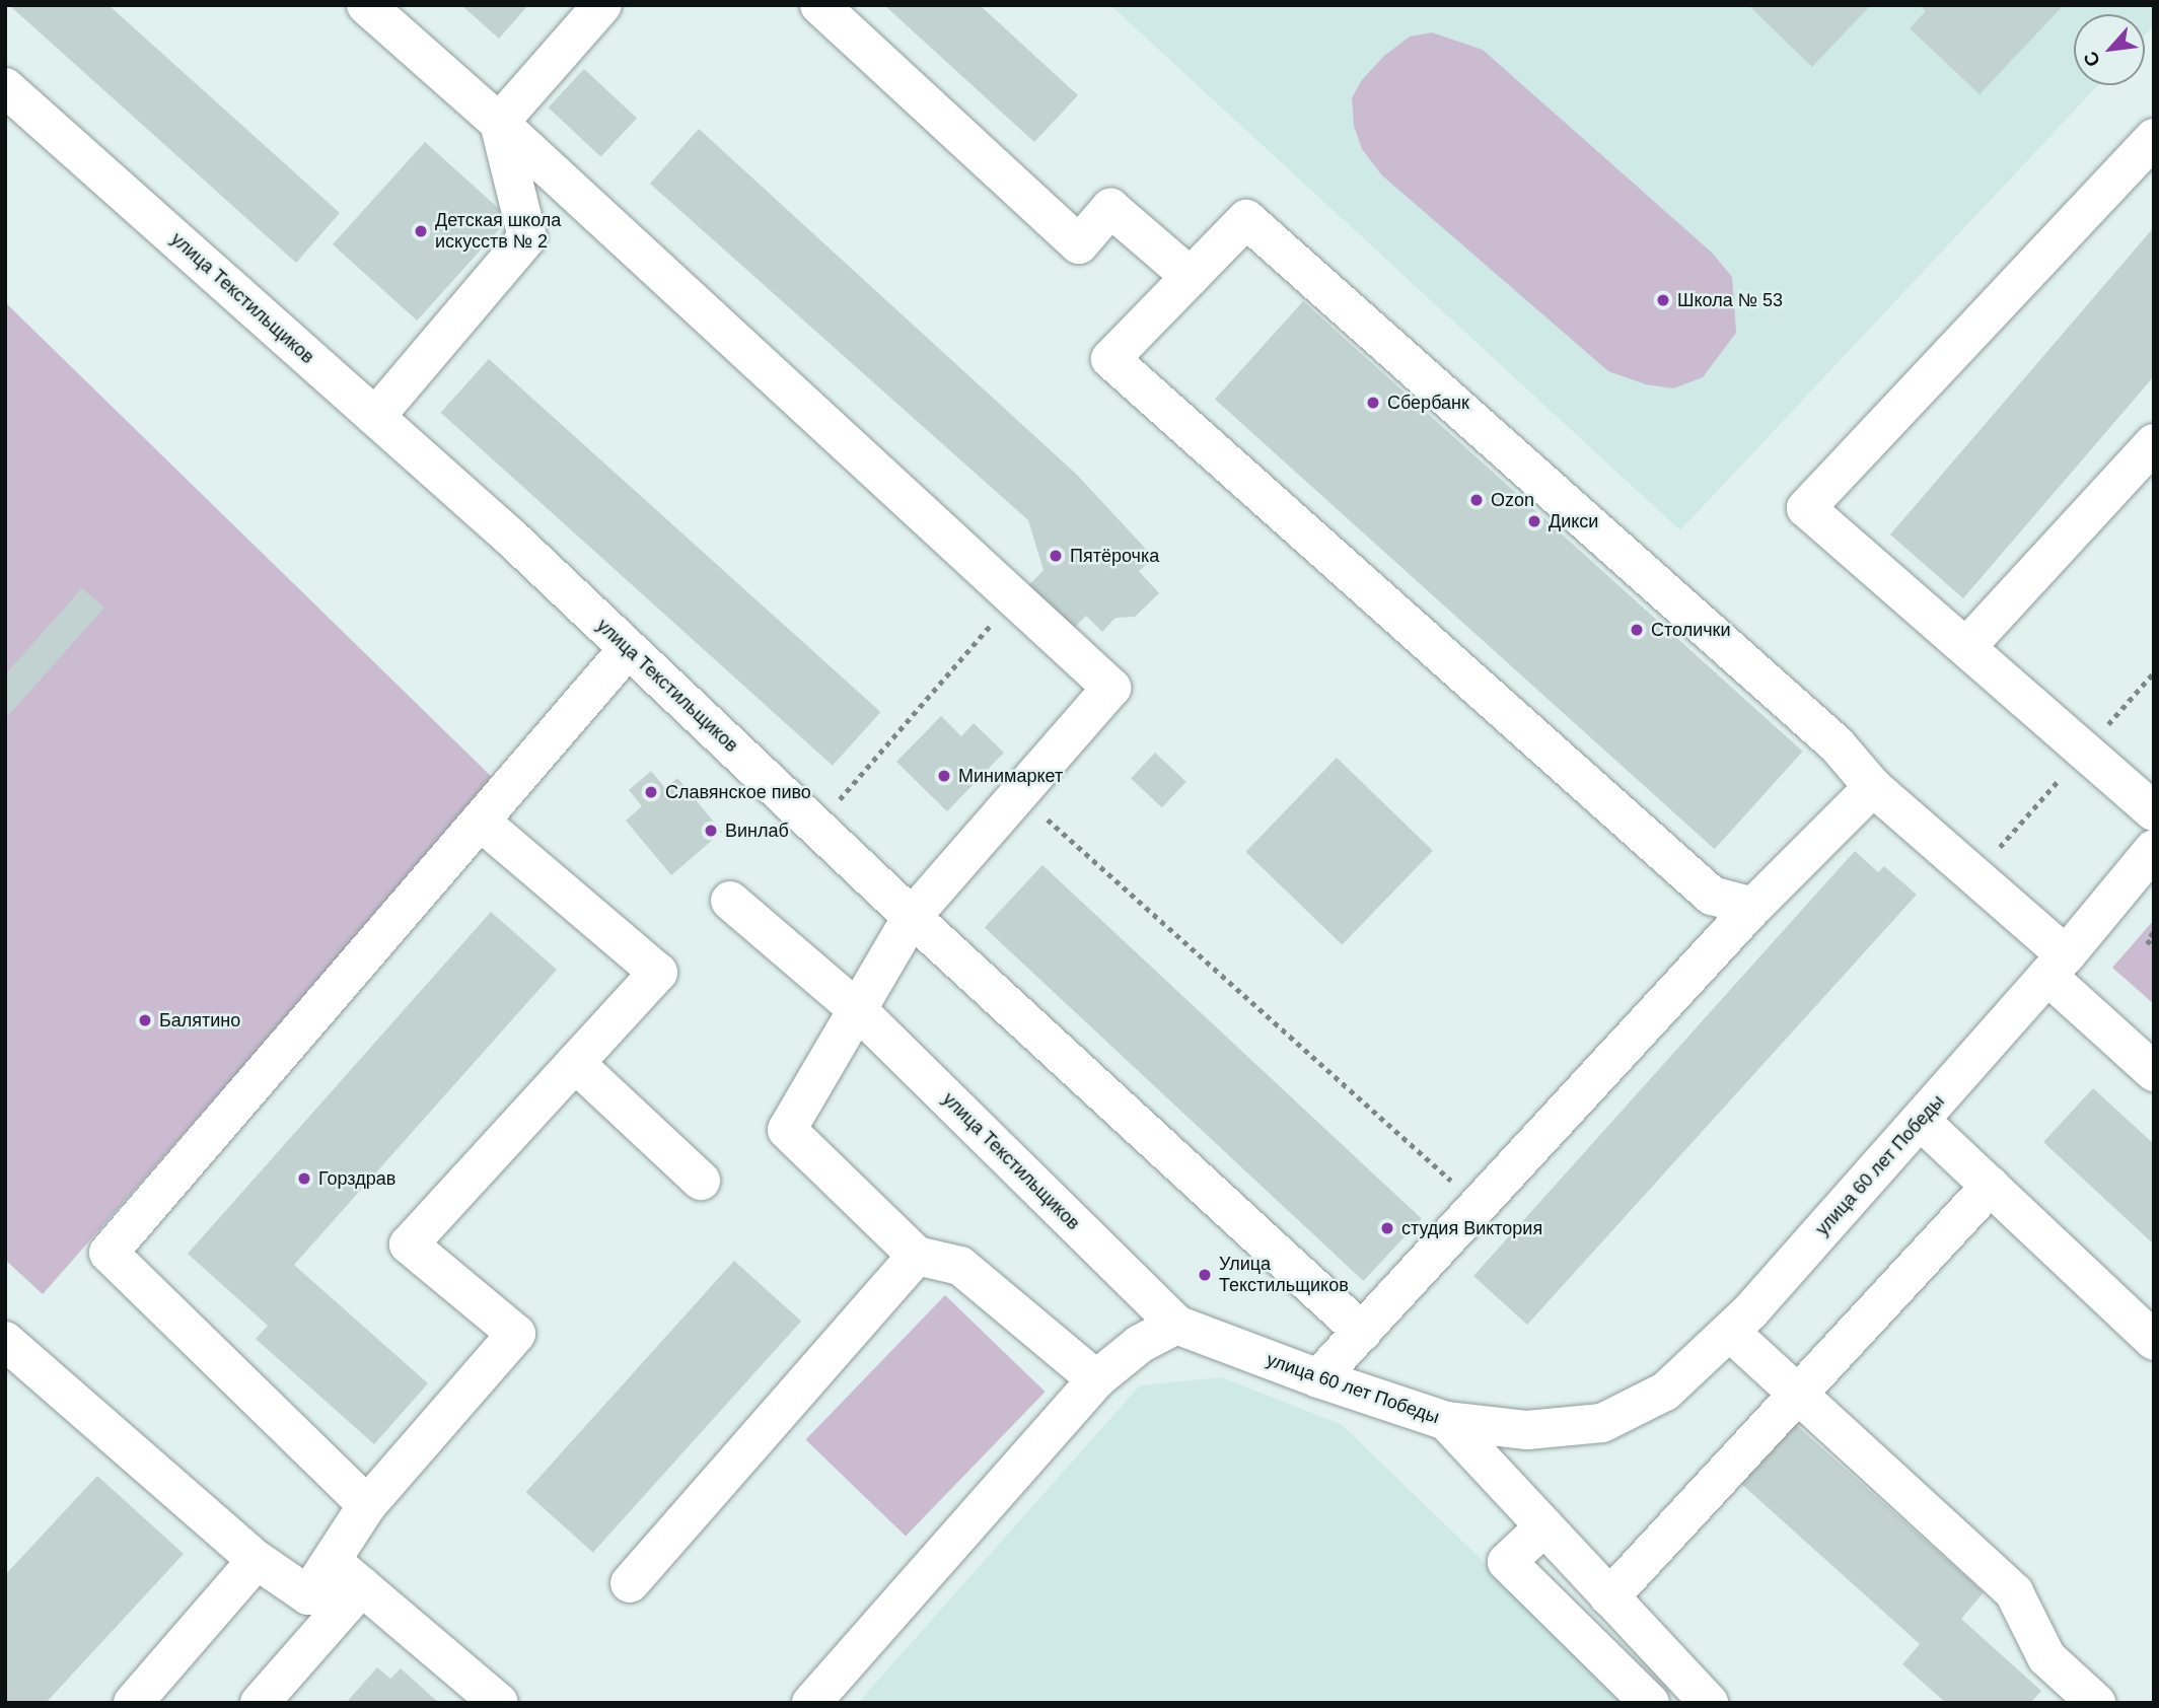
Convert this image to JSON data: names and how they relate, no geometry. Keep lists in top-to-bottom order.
{
  "streets": {
    "street": ["улица Текстильщиков", "улица 60 лет Победы"]
  },
  "crossings": [
    ["улица Текстильщиков", "улица 60 лет Победы"]
  ],
  "places": [
    "Детская школа искусств № 2",
    "Школа № 53",
    "Сбербанк",
    "Ozon",
    "Дикси",
    "Пятёрочка",
    "Столички",
    "Минимаркет",
    "Славянское пиво",
    "Винлаб",
    "Балятино",
    "Горздрав",
    "студия Виктория",
    "Улица Текстильщиков"
  ],
  "north": "bottom left"
}
